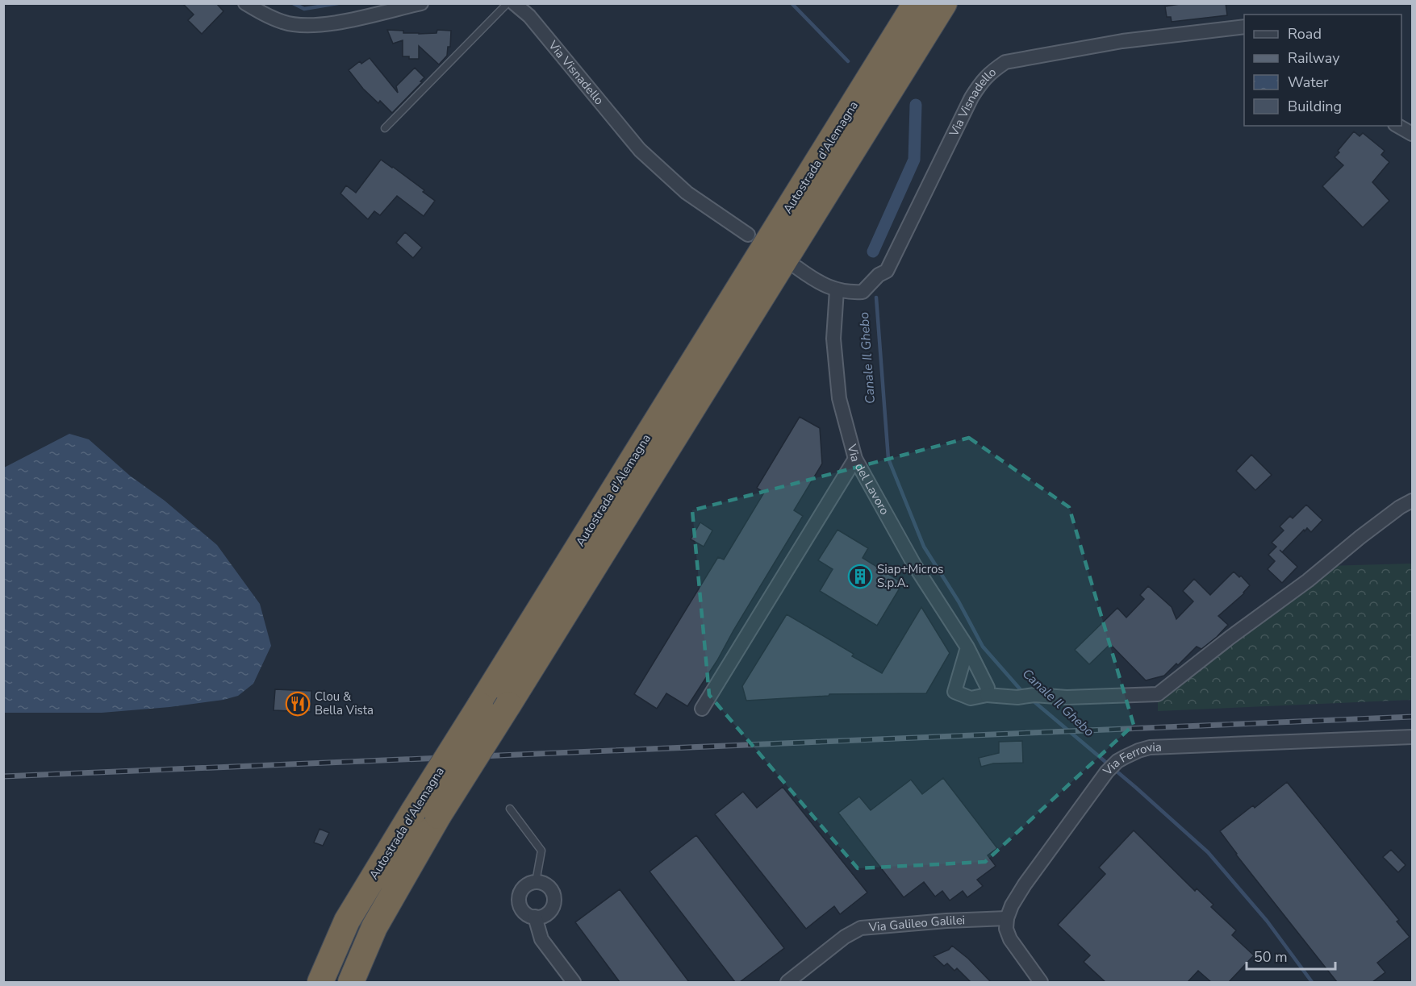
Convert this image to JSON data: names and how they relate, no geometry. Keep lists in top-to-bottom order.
{
  "streets": {
    "highway": ["Autostrada d'Alemagna"],
    "street": [
      "Via Visnadello",
      "Via del Lavoro",
      "Via Ferrovia",
      "Via Galileo Galilei"
    ]
  },
  "crossings": [
    ["Via Visnadello", "Via del Lavoro"],
    ["Via Ferrovia", "Via Galileo Galilei"]
  ],
  "water": ["Canale Il Ghebo"],
  "places": {
    "building": ["Siap+Micros S.p.A."],
    "restaurant": ["Clou & Bella Vista"]
  },
  "legend": [
    "Road",
    "Railway",
    "Water",
    "Building"
  ],
  "scale_bar": "50 m"
}
